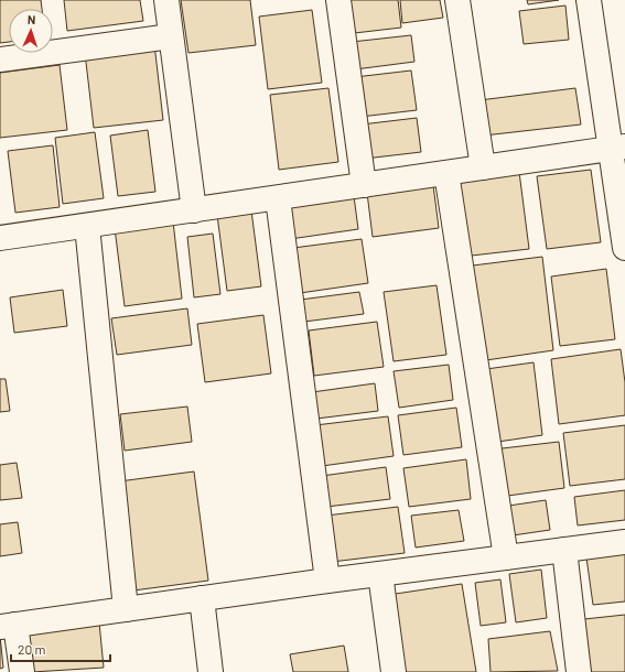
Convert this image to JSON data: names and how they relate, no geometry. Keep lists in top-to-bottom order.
{
  "scale_bar": "20 m",
  "north": "top"
}
